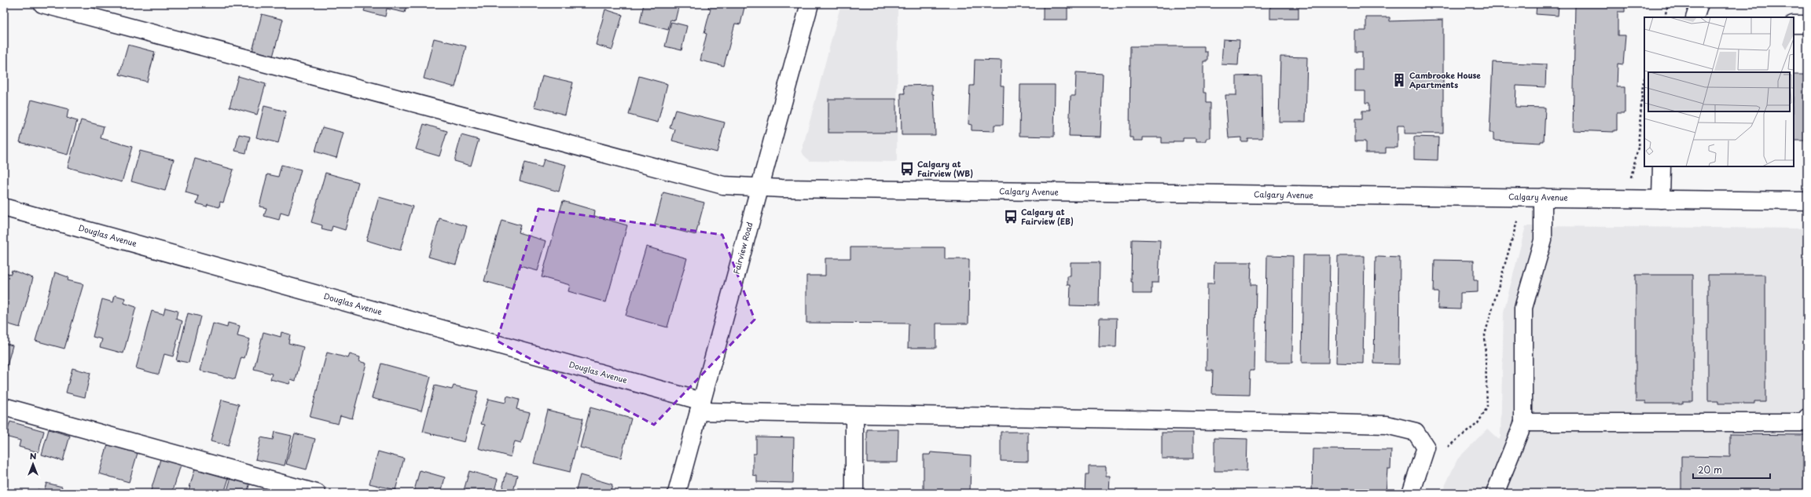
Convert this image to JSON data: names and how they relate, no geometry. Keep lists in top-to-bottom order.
{
  "streets": {
    "street": ["Calgary Avenue", "Douglas Avenue", "Fairview Road"]
  },
  "crossings": [
    ["Calgary Avenue", "Fairview Road"],
    ["Douglas Avenue", "Fairview Road"]
  ],
  "places": {
    "building": ["Cambrooke House Apartments"],
    "bus stop": ["Calgary at Fairview (WB)", "Calgary at Fairview (EB)"]
  },
  "scale_bar": "20 m",
  "north": "top"
}
